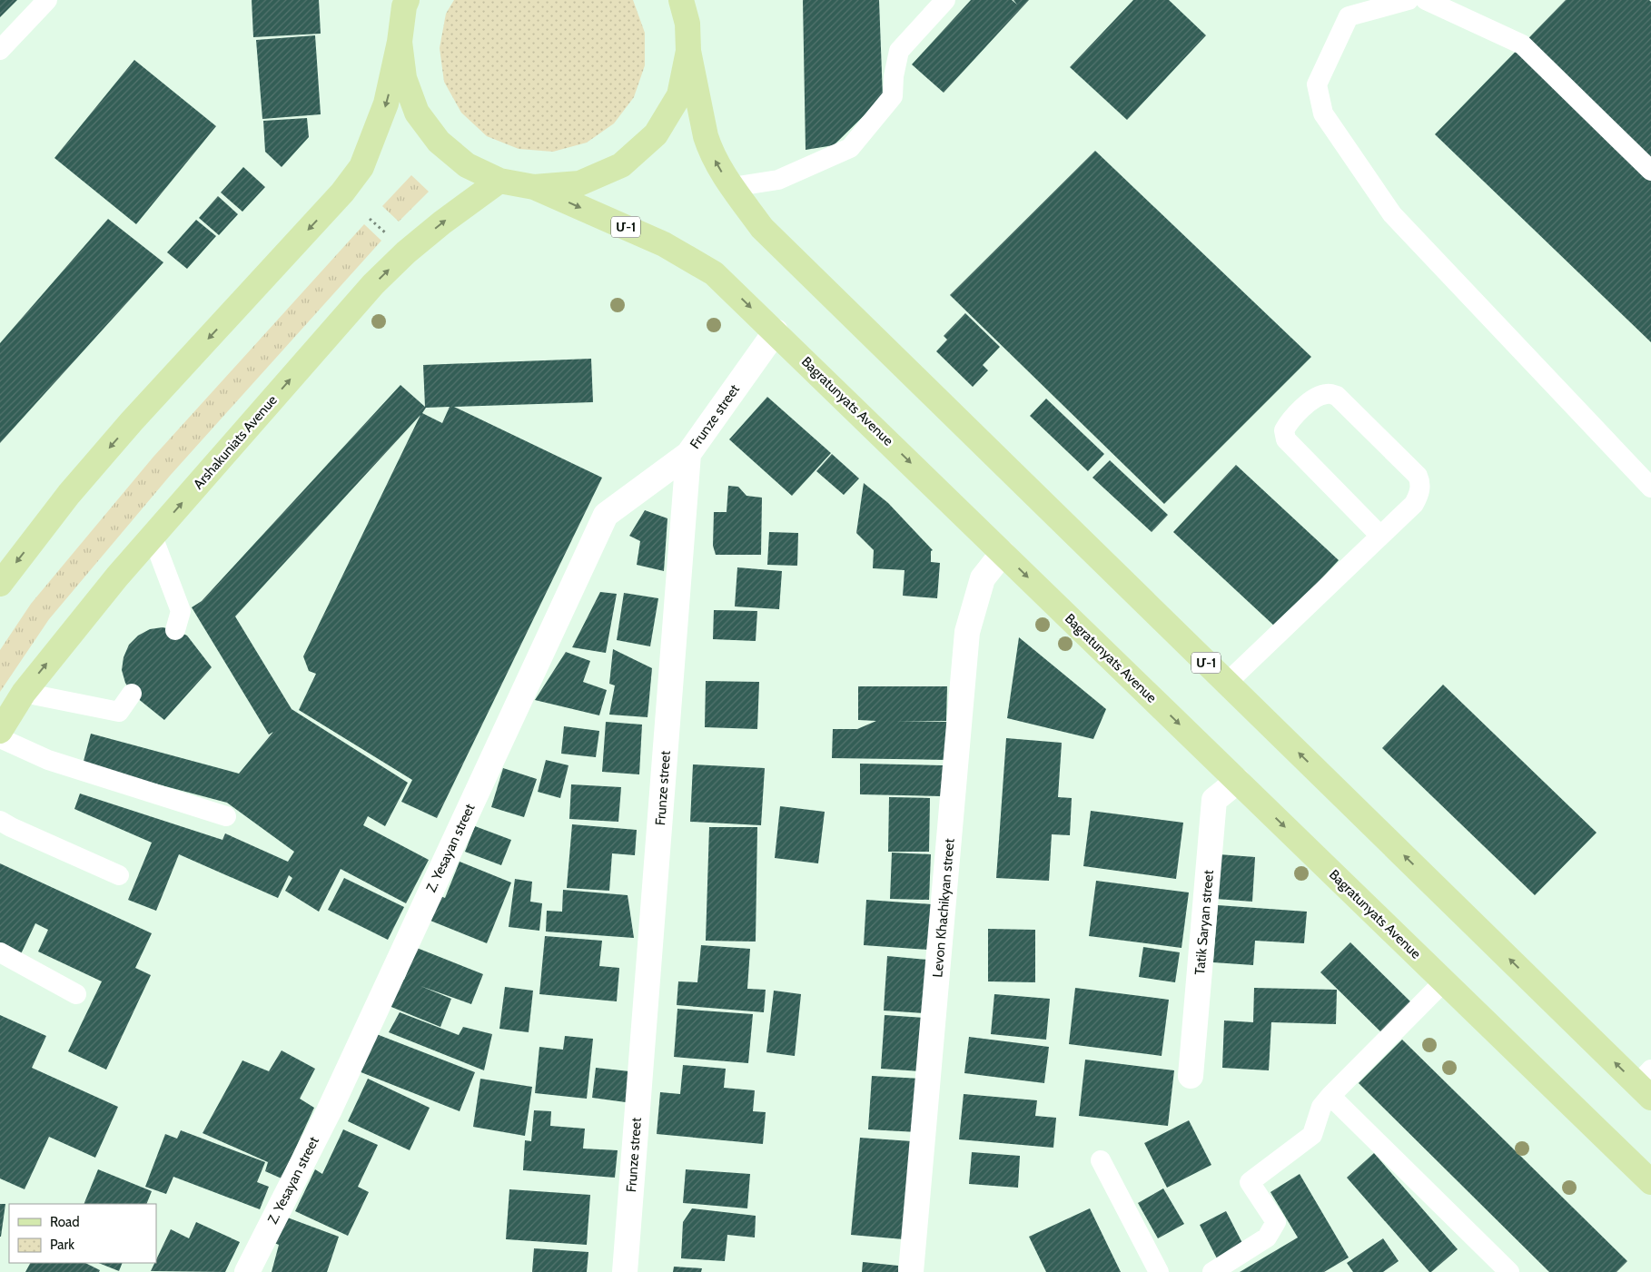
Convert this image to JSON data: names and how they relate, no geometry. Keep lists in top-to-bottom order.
{
  "streets": {
    "main road": ["Մ-1", "Bagratunyats Avenue", "Arshakuniats Avenue"],
    "street": [
      "Frunze street",
      "Z. Yesayan street",
      "Levon Khachikyan street",
      "Tatik Saryan street"
    ]
  },
  "crossings": [
    ["Bagratunyats Avenue", "Frunze street"],
    ["Bagratunyats Avenue", "Levon Khachikyan street"],
    ["Bagratunyats Avenue", "Tatik Saryan street"],
    ["Frunze street", "Z. Yesayan street"]
  ],
  "legend": ["Road", "Park"]
}
